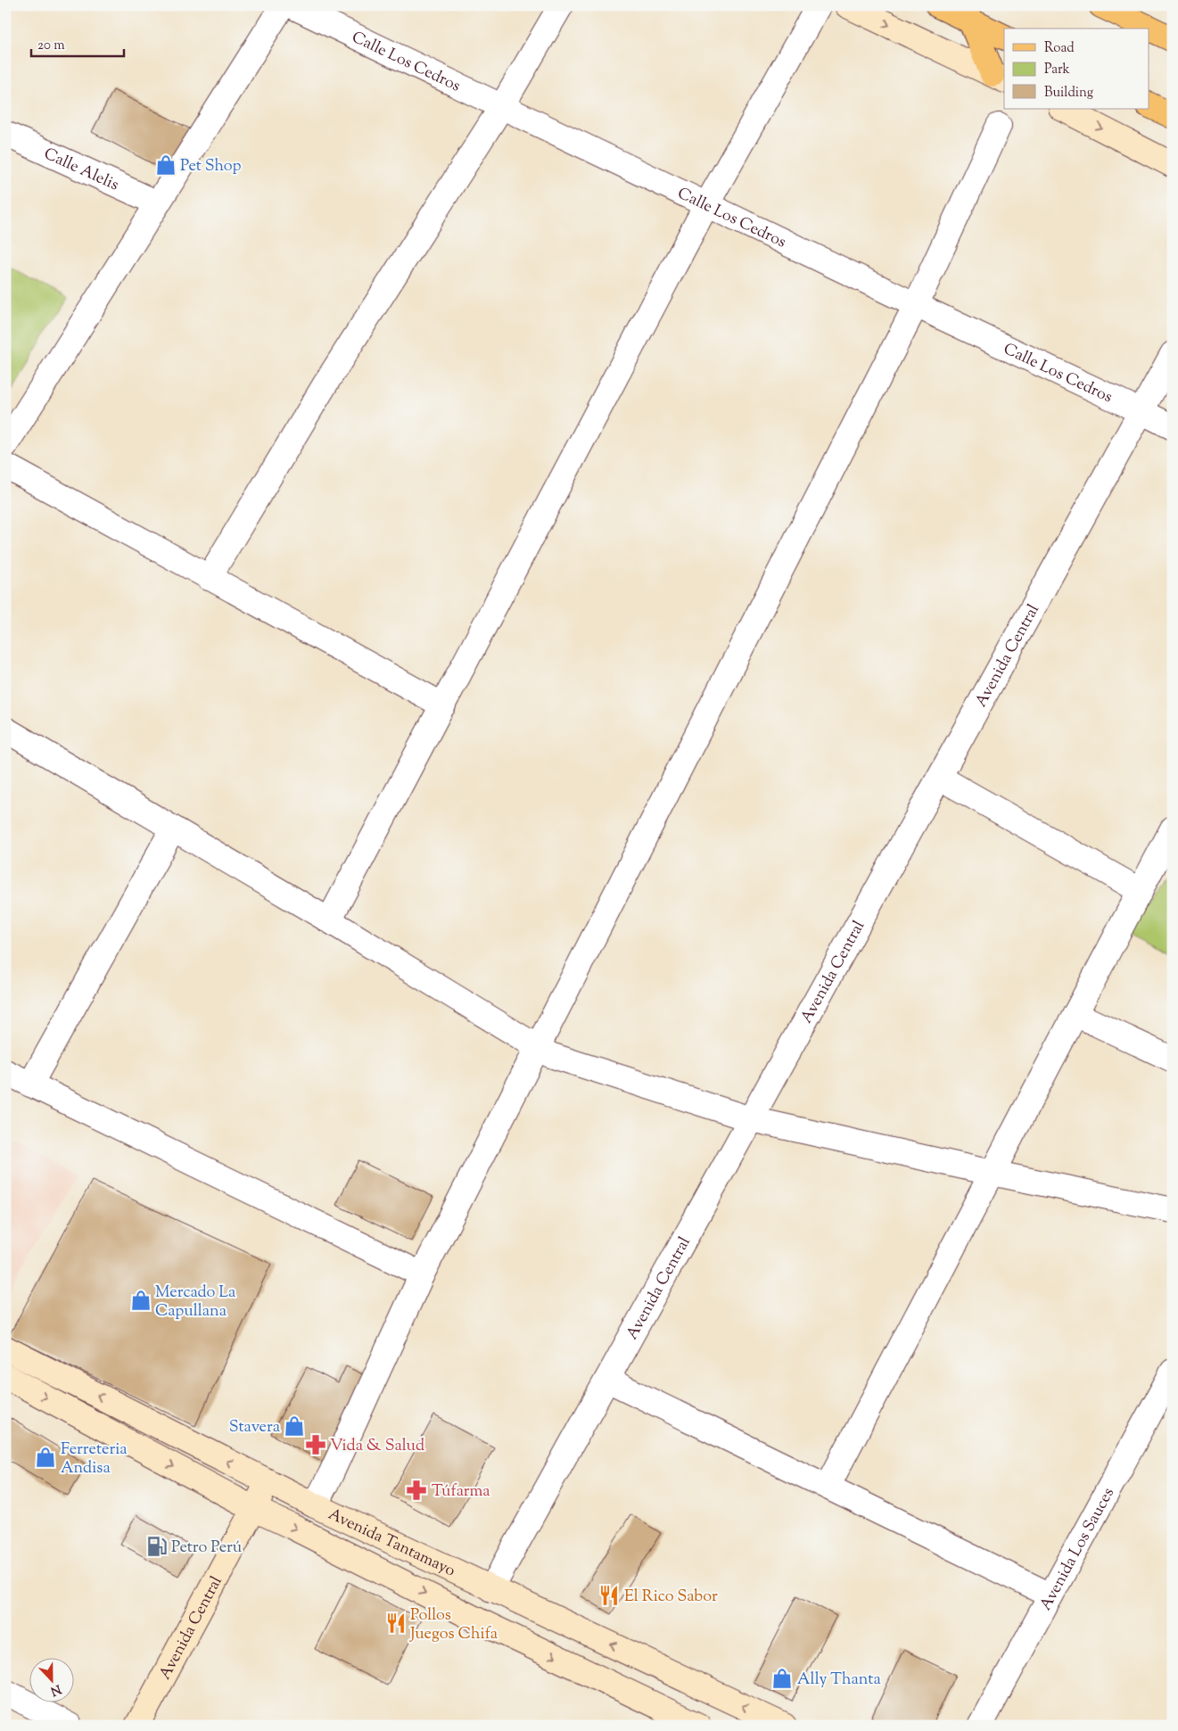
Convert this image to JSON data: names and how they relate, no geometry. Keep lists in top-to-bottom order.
{
  "streets": {
    "street": [
      "Calle Los Cedros",
      "Calle Alelis",
      "Avenida Central",
      "Avenida Tantamayo",
      "Avenida Los Sauces"
    ]
  },
  "crossings": [
    ["Calle Los Cedros", "Avenida Central"],
    ["Avenida Central", "Avenida Tantamayo"]
  ],
  "places": {
    "shop": [
      "Pet Shop",
      "Mercado La Capullana",
      "Stavera",
      "Ferreteria Andisa",
      "Ally Thanta"
    ],
    "pharmacy": ["Vida & Salud", "Túfarma"],
    "fuel station": ["Petro Perú"],
    "restaurant": ["El Rico Sabor", "Pollos Juegos Chifa"]
  },
  "legend": ["Road", "Park", "Building"],
  "scale_bar": "20 m",
  "north": "bottom"
}
